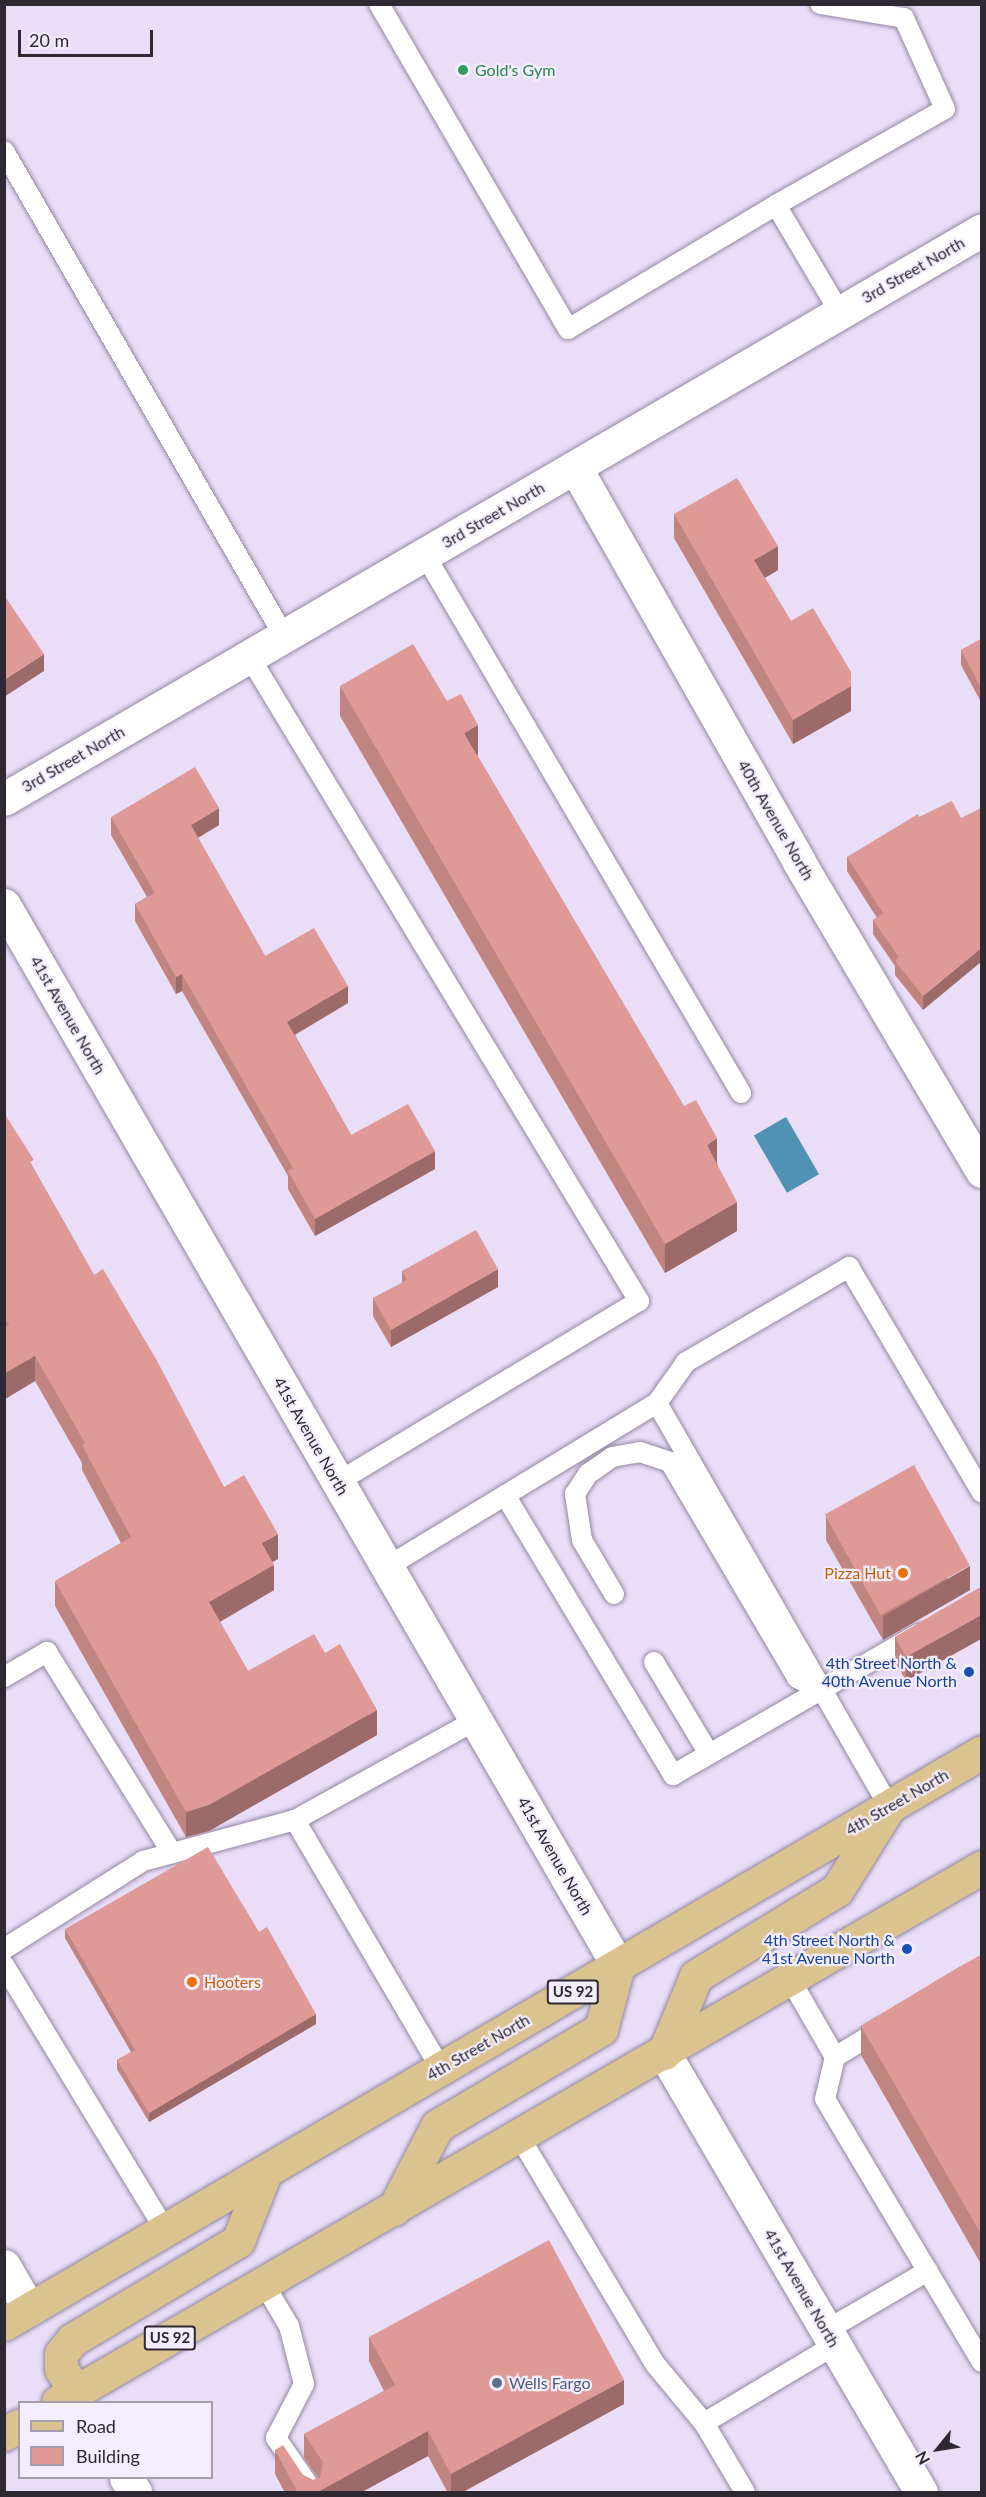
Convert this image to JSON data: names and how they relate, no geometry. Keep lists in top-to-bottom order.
{
  "streets": {
    "main road": ["4th Street North", "US 92"],
    "street": ["3rd Street North", "40th Avenue North", "41st Avenue North"]
  },
  "crossings": [
    ["3rd Street North", "40th Avenue North"],
    ["41st Avenue North", "4th Street North"],
    ["41st Avenue North", "US 92"]
  ],
  "places": [
    "Gold's Gym",
    "Pizza Hut",
    "4th Street North & 40th Avenue North",
    "4th Street North & 41st Avenue North",
    "Hooters",
    "Wells Fargo"
  ],
  "legend": ["Road", "Building"],
  "scale_bar": "20 m",
  "north": "bottom left"
}
